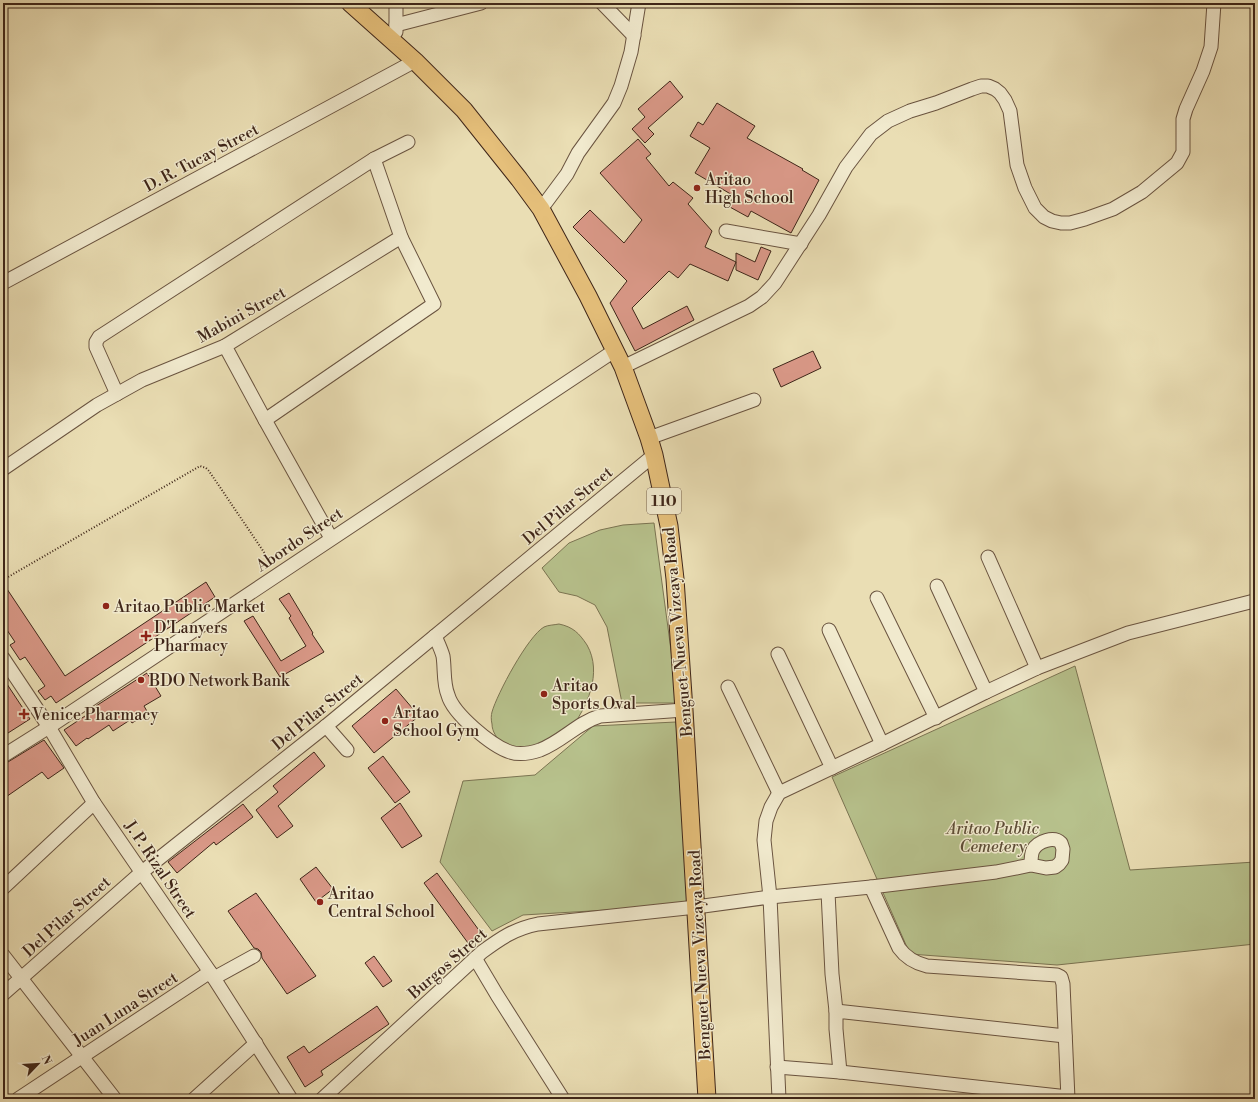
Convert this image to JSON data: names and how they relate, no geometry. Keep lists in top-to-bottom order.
{
  "streets": {
    "main road": ["110", "Benguet-Nueva Vizcaya Road"],
    "street": [
      "D. R. Tucay Street",
      "Mabini Street",
      "Del Pilar Street",
      "Abordo Street",
      "J. P. Rizal Street",
      "Burgos Street",
      "Juan Luna Street"
    ]
  },
  "crossings": [
    ["D. R. Tucay Street", "Benguet-Nueva Vizcaya Road"],
    ["Del Pilar Street", "Benguet-Nueva Vizcaya Road"],
    ["Del Pilar Street", "J. P. Rizal Street"],
    ["Abordo Street", "Benguet-Nueva Vizcaya Road"],
    ["Abordo Street", "J. P. Rizal Street"],
    ["Benguet-Nueva Vizcaya Road", "Burgos Street"],
    ["J. P. Rizal Street", "Juan Luna Street"]
  ],
  "parks": ["Aritao Public Cemetery"],
  "places": {
    "other": [
      "Aritao High School",
      "Aritao Public Market",
      "BDO Network Bank",
      "Aritao Sports Oval",
      "Aritao School Gym",
      "Aritao Central School"
    ],
    "health": ["D'Lanyers Pharmacy", "Venice Pharmacy"]
  },
  "north": "top right"
}
